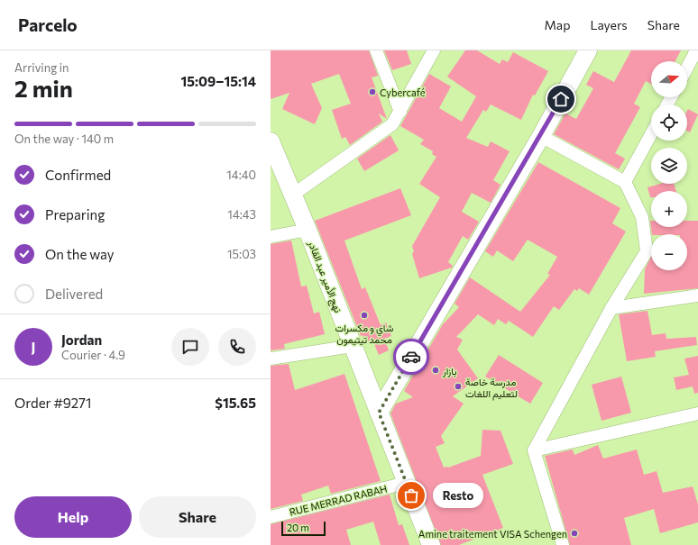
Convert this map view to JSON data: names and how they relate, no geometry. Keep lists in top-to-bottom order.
{
  "streets": {
    "main road": ["نهج الأمير عبد القادر"],
    "street": ["RUE MERRAD RABAH"]
  },
  "crossings": [
    ["نهج الأمير عبد القادر", "RUE MERRAD RABAH"]
  ],
  "places": [
    "Cybercafé",
    "شاي و مكسرات محمد تيتيمون",
    "بازار",
    "مدرسة خاصة لتعليم اللغات",
    "Resto",
    "Amine traitement VISA Schengen"
  ],
  "scale_bar": "20 m",
  "north": "right",
  "page": {
    "header": "Parcelo",
    "nav": ["Map", "Layers", "Share"],
    "heading": ["2 min", "Arriving in", "15:09–15:14"],
    "panel": [
      "Jordan",
      "Courier · 4.9",
      "Order #9271",
      "$15.65"
    ],
    "map_buttons": ["+", "−"],
    "bar": "On the way · 140 m",
    "list": [
      ["Confirmed", "14:40"],
      ["Preparing", "14:43"],
      ["On the way", "15:03"],
      "Delivered"
    ],
    "round": "J",
    "bubble": "Resto",
    "buttons": ["Help", "Share"],
    "scale": "20 m"
  }
}
